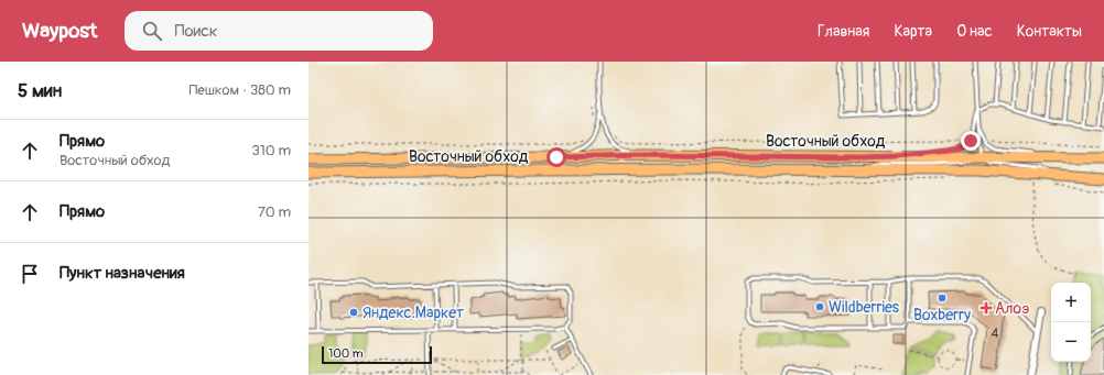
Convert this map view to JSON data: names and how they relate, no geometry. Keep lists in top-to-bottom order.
{
  "streets": {
    "main road": ["Восточный обход"]
  },
  "places": {
    "other": ["Boxberry", "Wildberries", "Яндекс.Маркет"],
    "health": ["Алоэ"]
  },
  "house_numbers": ["4"],
  "scale_bar": "100 m",
  "page": {
    "header": "Waypost",
    "search": "Поиск",
    "nav": [
      "Главная",
      "Карта",
      "О нас",
      "Контакты"
    ],
    "heading": ["5 мин", "Пешком · 380 m"],
    "list": [
      ["Прямо", "Восточный обход", "310 m"],
      ["Прямо", "70 m"],
      "Пункт назначения"
    ],
    "map_buttons": ["+", "−"],
    "scale": "100 m"
  }
}
